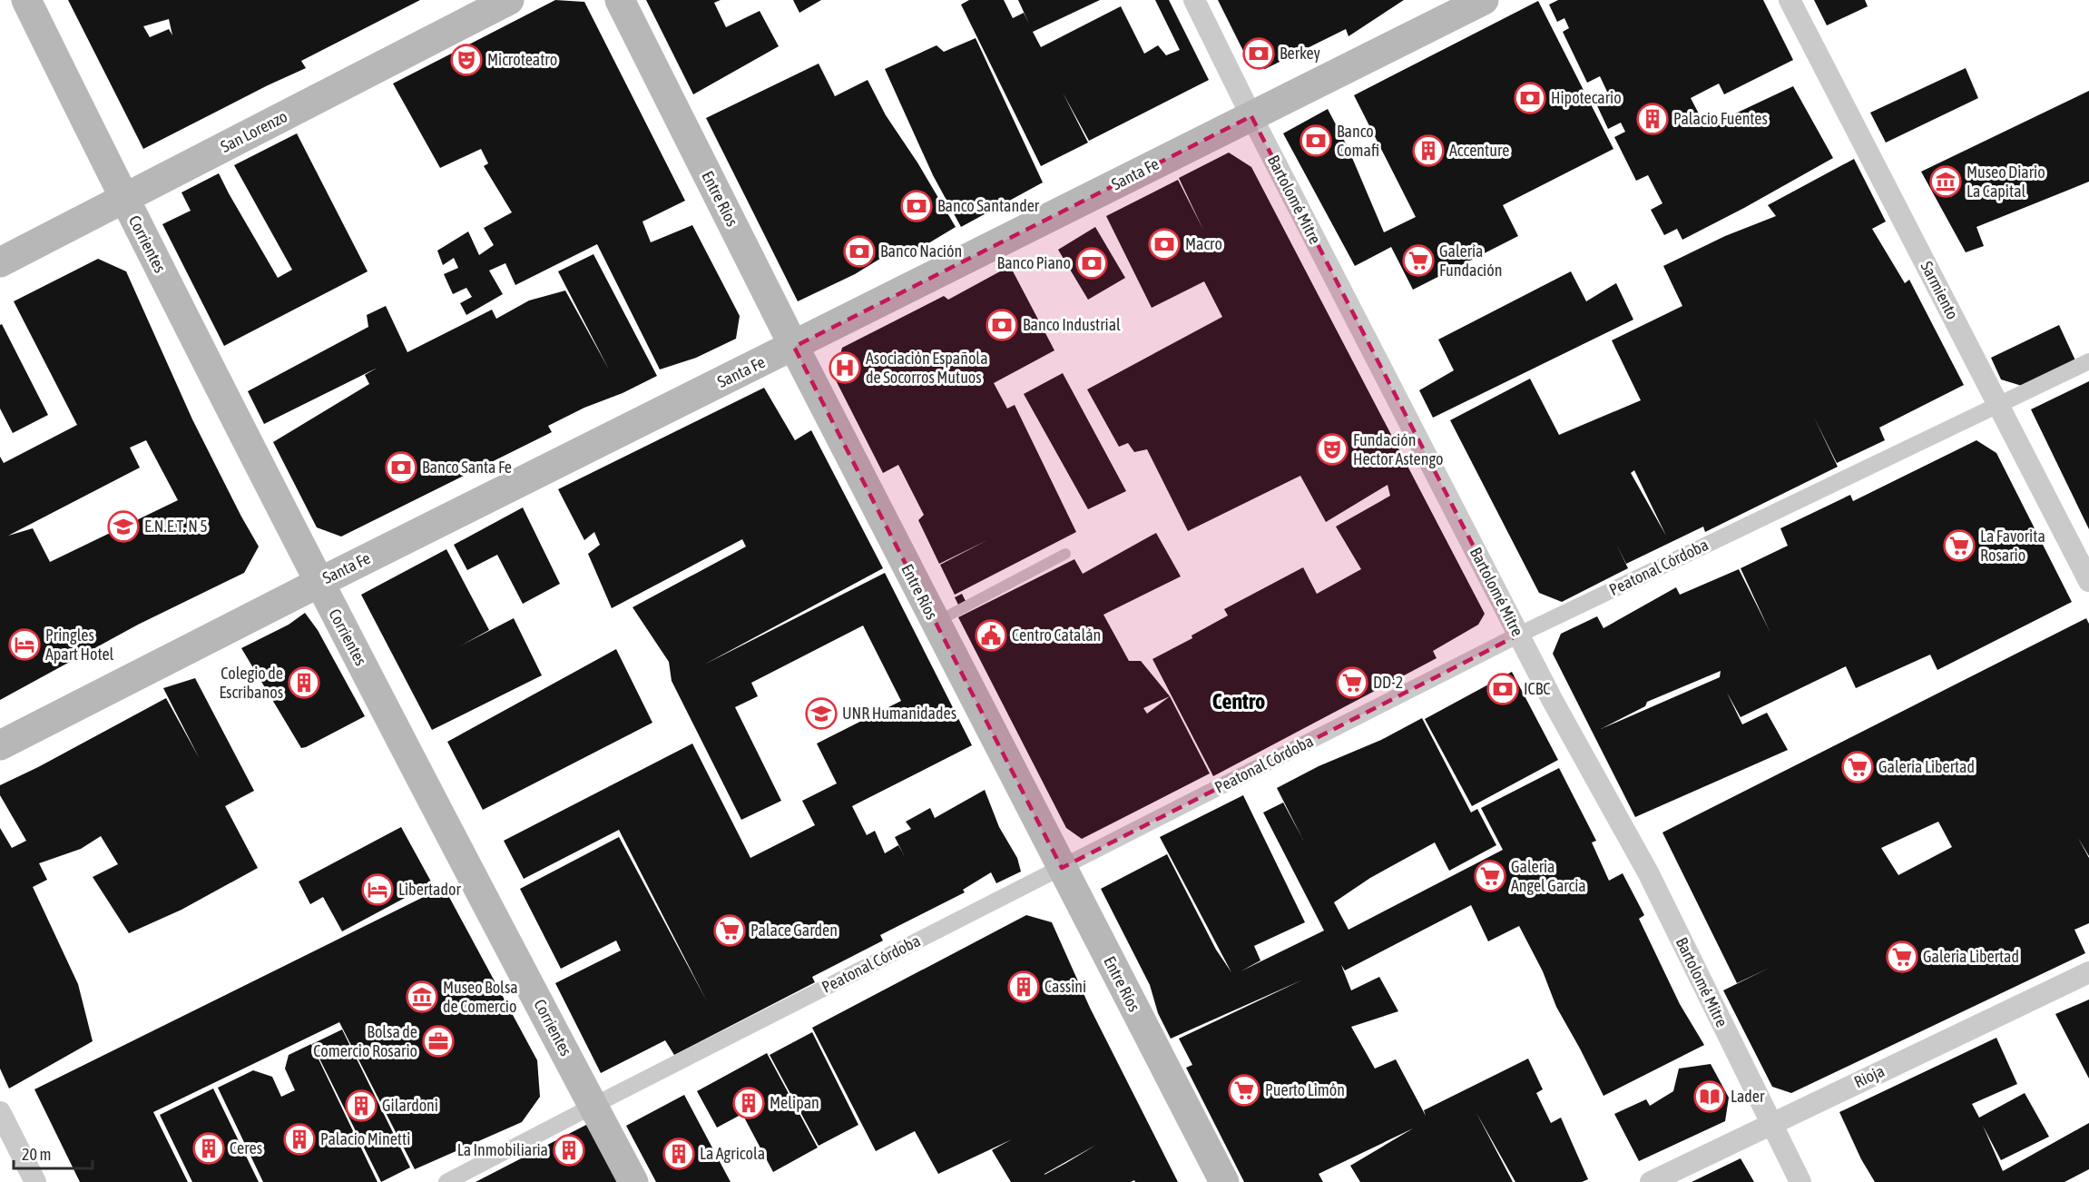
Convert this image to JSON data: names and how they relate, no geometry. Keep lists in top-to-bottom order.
{
  "streets": {
    "main road": [
      "San Lorenzo",
      "Santa Fe",
      "Entre Ríos",
      "Corrientes"
    ],
    "street": [
      "Bartolomé Mitre",
      "Sarmiento",
      "Peatonal Córdoba",
      "Rioja"
    ]
  },
  "crossings": [
    ["San Lorenzo", "Corrientes"],
    ["Santa Fe", "Entre Ríos"],
    ["Santa Fe", "Bartolomé Mitre"],
    ["Santa Fe", "Corrientes"],
    ["Entre Ríos", "Peatonal Córdoba"],
    ["Bartolomé Mitre", "Peatonal Córdoba"],
    ["Bartolomé Mitre", "Rioja"],
    ["Corrientes", "Peatonal Córdoba"],
    ["Sarmiento", "Peatonal Córdoba"]
  ],
  "districts": ["Centro"],
  "places": {
    "bank": [
      "Berkey",
      "Hipotecario",
      "Banco Comafi",
      "Banco Santander",
      "Macro",
      "Banco Nación",
      "Banco Piano",
      "Banco Industrial",
      "Banco Santa Fe",
      "ICBC"
    ],
    "theatre": ["Microteatro", "Fundación Hector Astengo"],
    "building": [
      "Palacio Fuentes",
      "Accenture",
      "Colegio de Escribanos",
      "Cassini",
      "Melipan",
      "Gilardoni",
      "Palacio Minetti",
      "Ceres",
      "La Inmobiliaria",
      "La Agricola"
    ],
    "museum": ["Museo Diario La Capital", "Museo Bolsa de Comercio"],
    "supermarket": [
      "Galería Fundación",
      "La Favorita Rosario",
      "DD-2",
      "Galería Libertad",
      "Galeria Angel García",
      "Palace Garden",
      "Galeria Libertad",
      "Puerto Limón"
    ],
    "hospital": ["Asociación Española de Socorros Mutuos"],
    "school or university": ["E.N.E.T. N 5", "UNR Humanidades"],
    "public building": ["Centro Catalán"],
    "hotel": ["Pringles Apart Hotel", "Libertador"],
    "office": ["Bolsa de Comercio Rosario"],
    "library": ["Lader"]
  },
  "scale_bar": "20 m"
}
